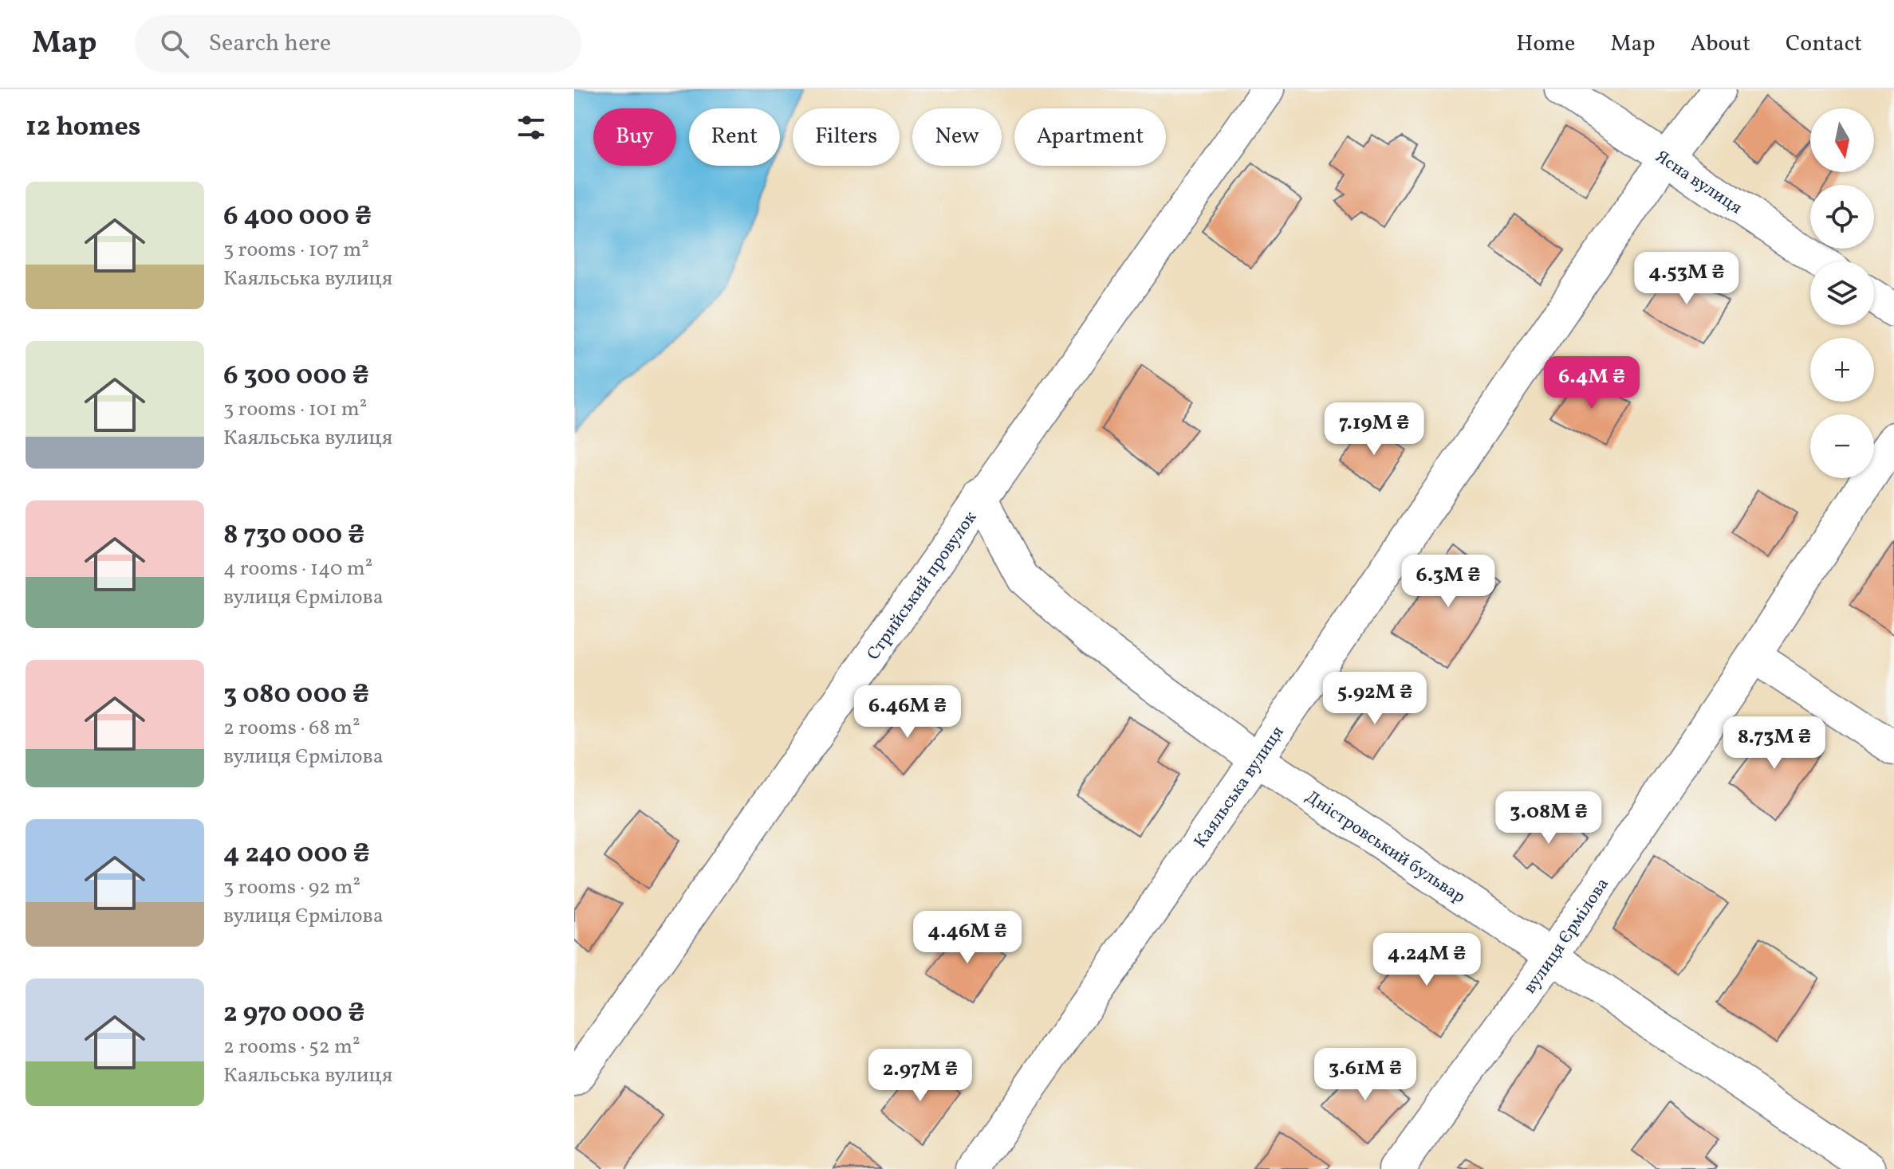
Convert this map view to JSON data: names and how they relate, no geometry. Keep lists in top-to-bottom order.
{
  "streets": {
    "street": [
      "Ясна вулиця",
      "Стрийський провулок",
      "Каяльська вулиця",
      "Дністровський бульвар",
      "вулиця Єрмілова"
    ]
  },
  "crossings": [
    ["Ясна вулиця", "Каяльська вулиця"],
    ["Стрийський провулок", "Дністровський бульвар"],
    ["Каяльська вулиця", "Дністровський бульвар"],
    ["Дністровський бульвар", "вулиця Єрмілова"]
  ],
  "north": "bottom",
  "page": {
    "header": "Map",
    "search": "Search here",
    "nav": [
      "Home",
      "Map",
      "About",
      "Contact"
    ],
    "heading": "12 homes",
    "map_buttons": ["+", "−"],
    "chip": [
      "Buy",
      "Rent",
      "Filters",
      "New",
      "Apartment"
    ],
    "list": [
      {
        "name": "6 400 000 ₴",
        "note": "3 rooms · 107 m² · Каяльська вулиця"
      },
      {
        "name": "6 300 000 ₴",
        "note": "3 rooms · 101 m² · Каяльська вулиця"
      },
      {
        "name": "8 730 000 ₴",
        "note": "4 rooms · 140 m² · вулиця Єрмілова"
      },
      {
        "name": "3 080 000 ₴",
        "note": "2 rooms · 68 m² · вулиця Єрмілова"
      },
      {
        "name": "4 240 000 ₴",
        "note": "3 rooms · 92 m² · вулиця Єрмілова"
      },
      {
        "name": "2 970 000 ₴",
        "note": "2 rooms · 52 m² · Каяльська вулиця"
      }
    ],
    "price": [
      "4.53M ₴",
      "6.4M ₴",
      "7.19M ₴",
      "6.3M ₴",
      "5.92M ₴",
      "6.46M ₴",
      "8.73M ₴",
      "3.08M ₴",
      "4.46M ₴",
      "4.24M ₴",
      "3.61M ₴",
      "2.97M ₴"
    ]
  }
}
